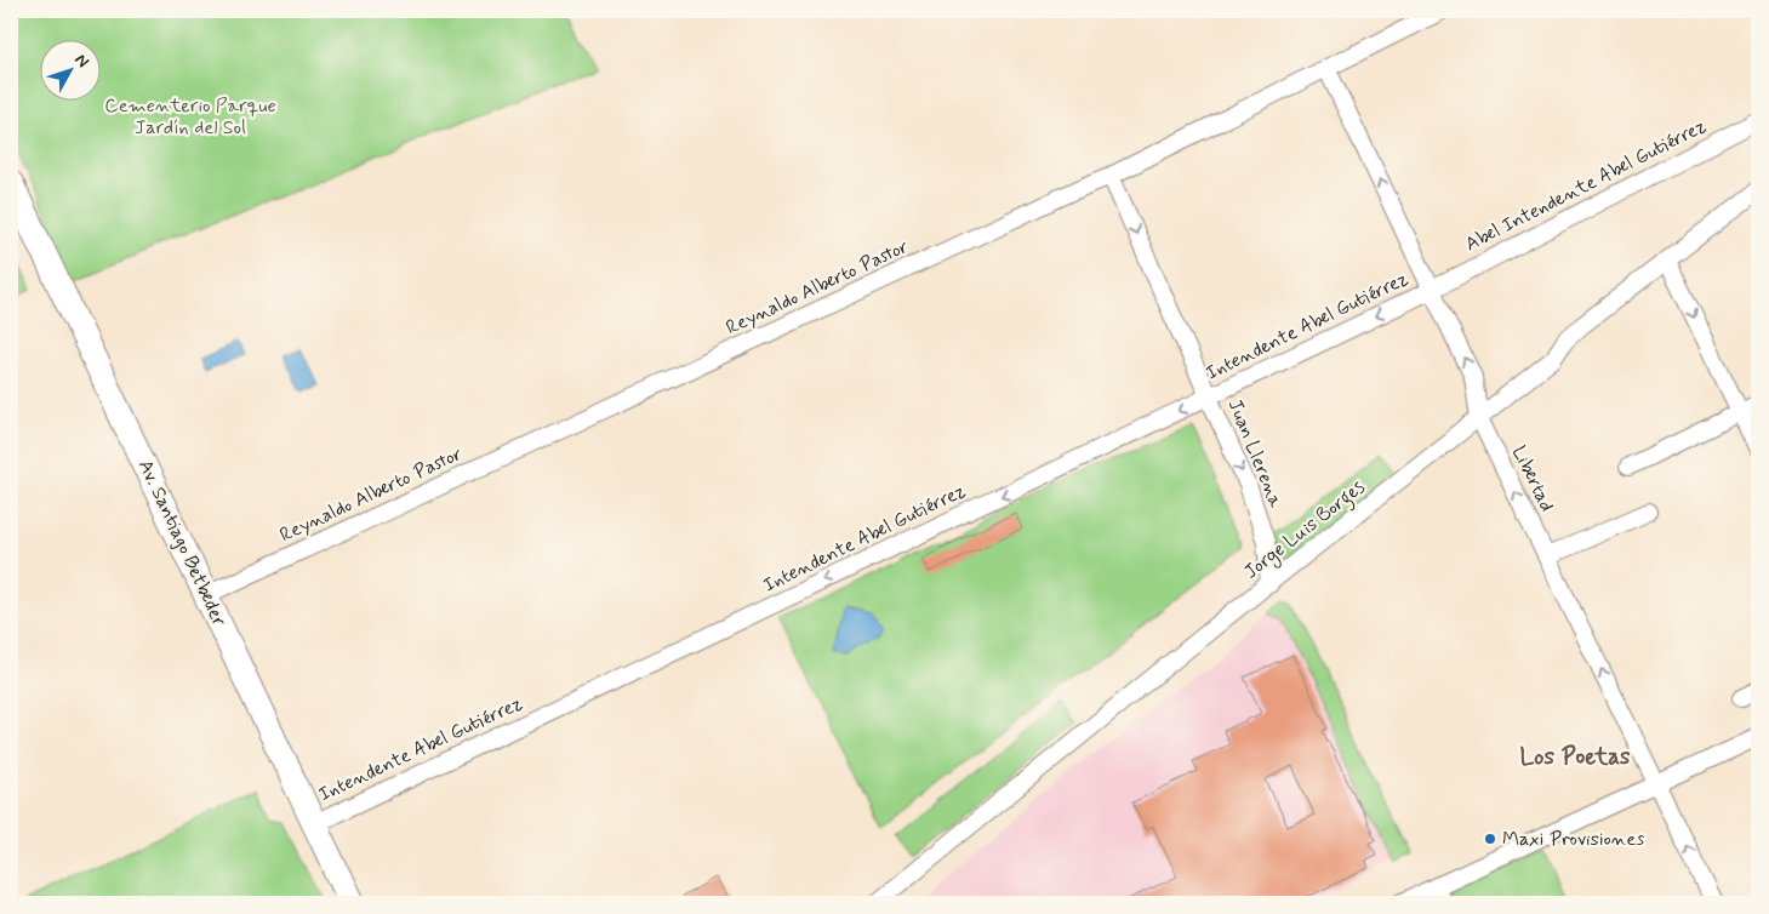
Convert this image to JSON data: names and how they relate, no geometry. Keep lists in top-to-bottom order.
{
  "streets": {
    "main road": ["Av. Santiago Betbeder"],
    "street": [
      "Abel Intendente Abel Gutiérrez",
      "Reynaldo Alberto Pastor",
      "Intendente Abel Gutiérrez",
      "Juan Llerena",
      "Libertad",
      "Jorge Luis Borges"
    ]
  },
  "crossings": [
    ["Abel Intendente Abel Gutiérrez", "Intendente Abel Gutiérrez"],
    ["Abel Intendente Abel Gutiérrez", "Libertad"],
    ["Reynaldo Alberto Pastor", "Juan Llerena"],
    ["Reynaldo Alberto Pastor", "Libertad"],
    ["Reynaldo Alberto Pastor", "Av. Santiago Betbeder"],
    ["Intendente Abel Gutiérrez", "Juan Llerena"],
    ["Intendente Abel Gutiérrez", "Libertad"],
    ["Intendente Abel Gutiérrez", "Av. Santiago Betbeder"],
    ["Juan Llerena", "Jorge Luis Borges"],
    ["Libertad", "Jorge Luis Borges"]
  ],
  "one_way": ["Intendente Abel Gutiérrez", "Juan Llerena", "Libertad"],
  "districts": ["Los Poetas"],
  "parks": ["Cementerio Parque Jardín del Sol"],
  "places": ["Maxi Provisiones"],
  "north": "top right"
}
